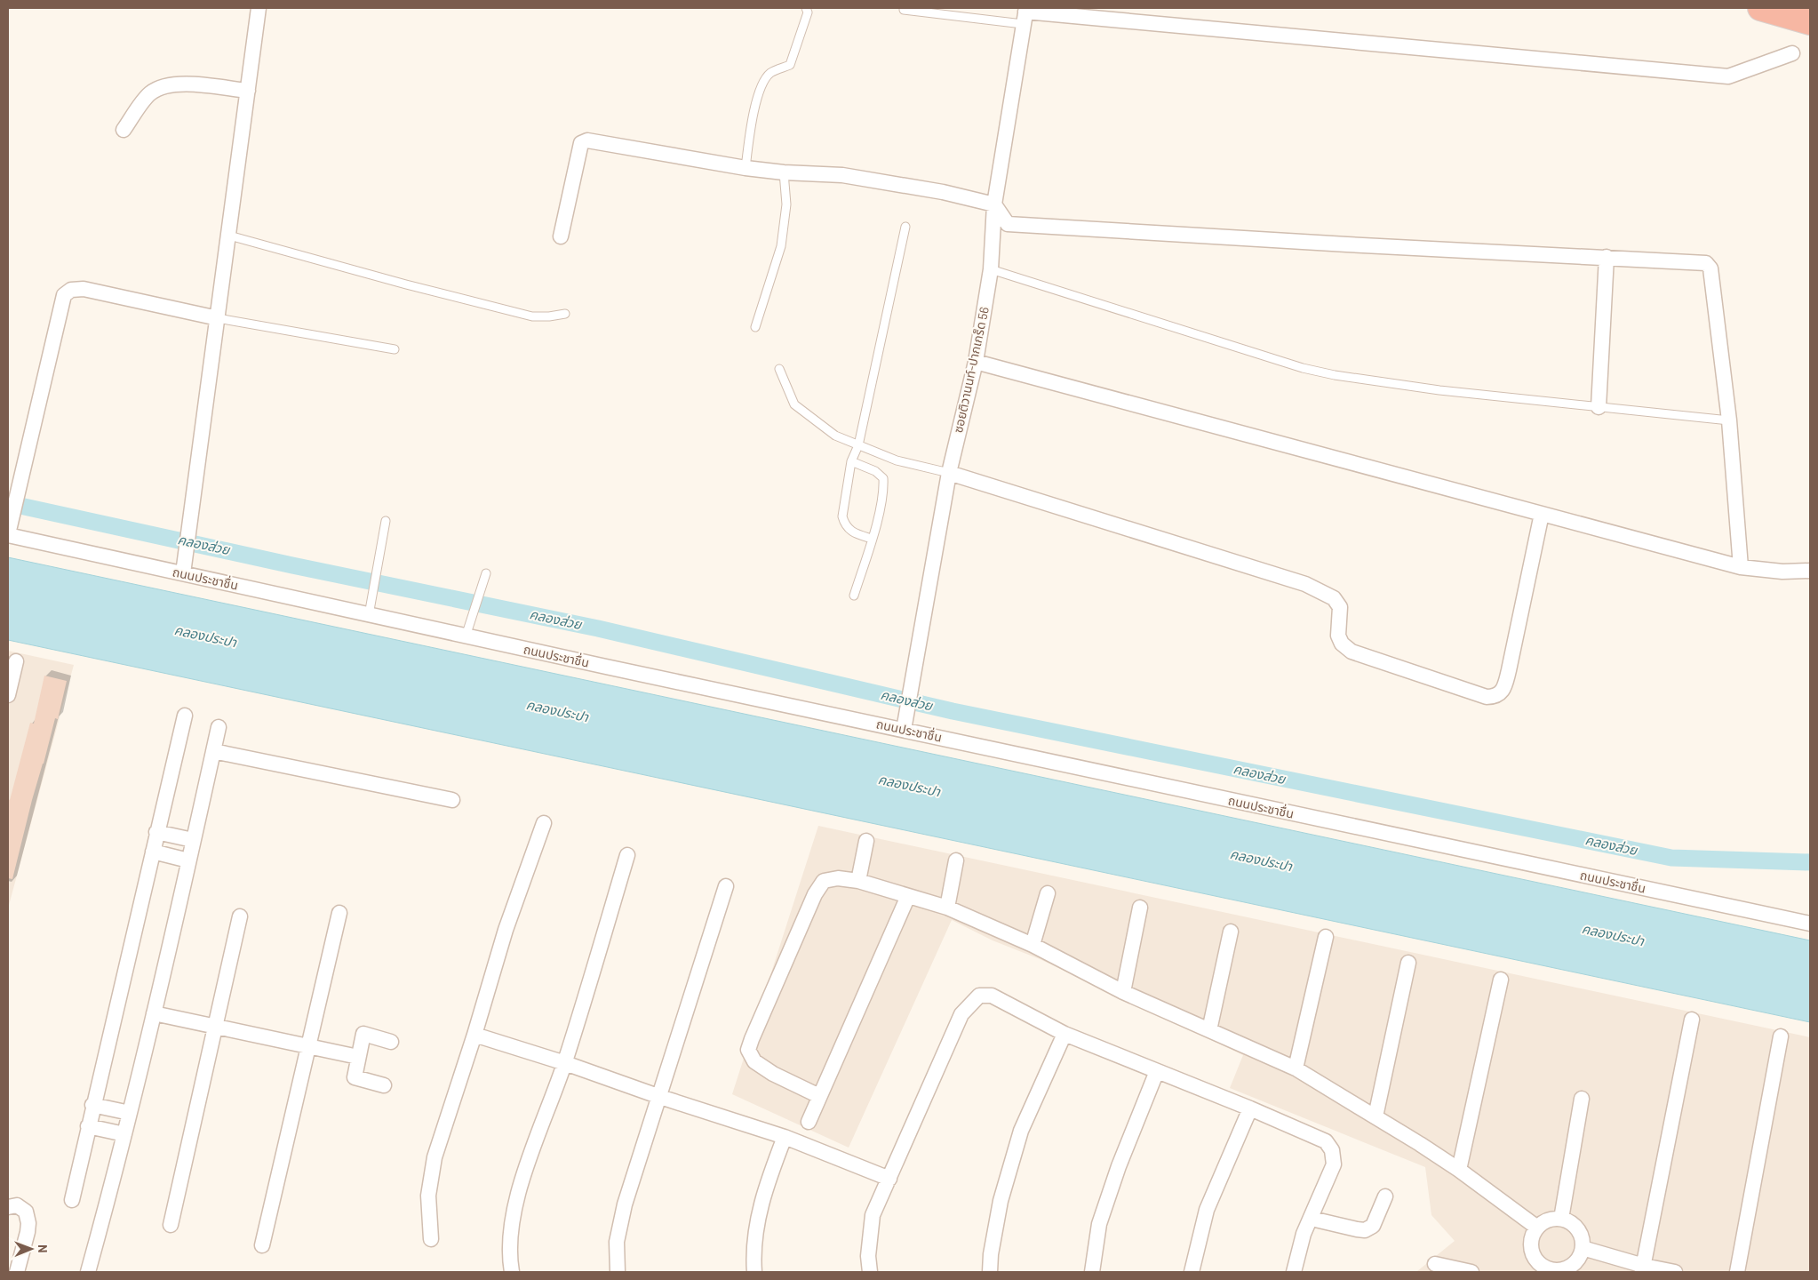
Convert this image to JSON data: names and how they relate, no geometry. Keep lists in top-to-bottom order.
{
  "streets": {
    "street": ["ซอยติวานนท์-ปากเกร็ด 56", "ถนนประชาชื่น"]
  },
  "crossings": [
    ["ซอยติวานนท์-ปากเกร็ด 56", "ถนนประชาชื่น"]
  ],
  "water": ["คลองส่วย", "คลองประปา"],
  "north": "right"
}
